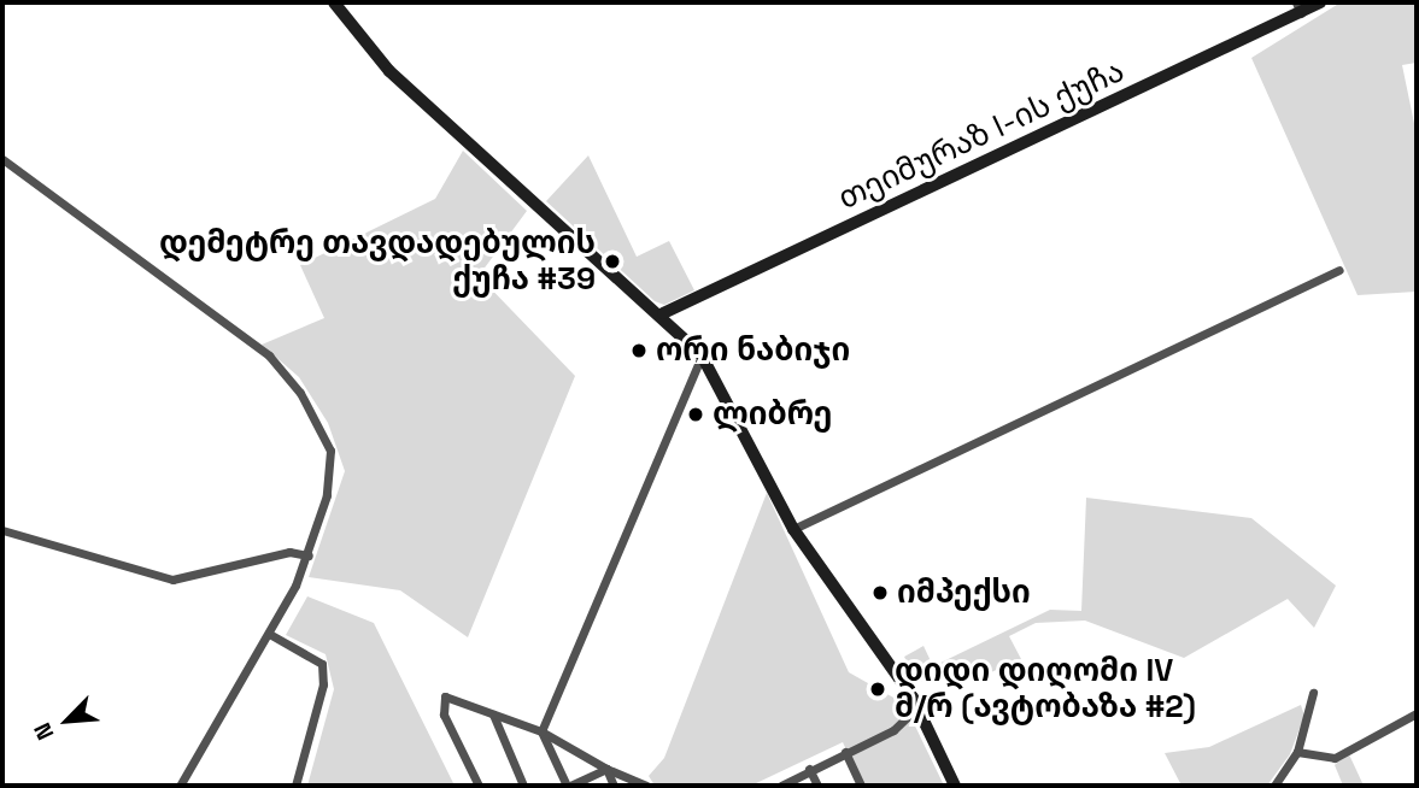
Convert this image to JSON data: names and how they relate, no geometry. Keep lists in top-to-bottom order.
{
  "streets": {
    "main road": ["თეიმურაზ I-ის ქუჩა"]
  },
  "places": [
    "დემეტრე თავდადებულის ქუჩა #39",
    "ორი ნაბიჯი",
    "ლიბრე",
    "იმპექსი",
    "დიდი დიღომი IV მ/რ (ავტობაზა #2)"
  ],
  "north": "bottom left"
}
